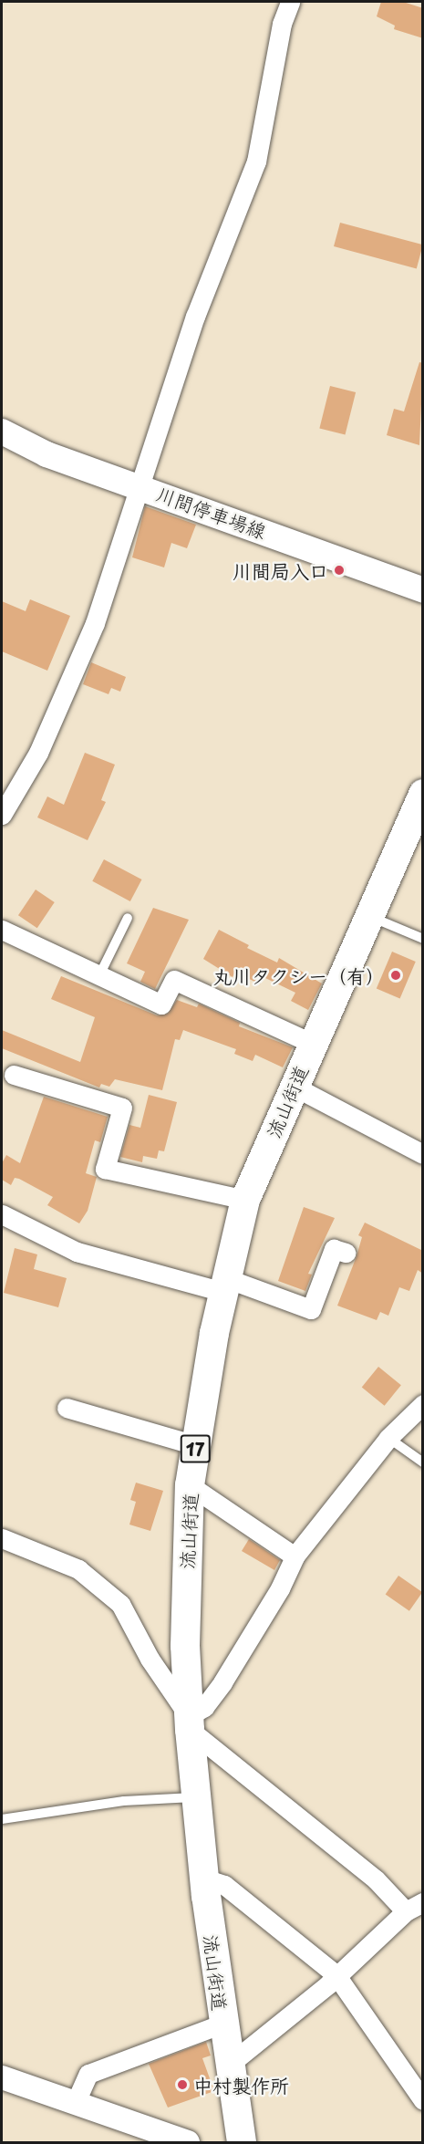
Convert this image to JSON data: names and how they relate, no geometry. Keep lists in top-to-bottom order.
{
  "streets": {
    "main road": ["川間停車場線", "流山街道", "17"]
  },
  "places": ["川間局入口", "丸川タクシー（有）", "中村製作所"]
}
